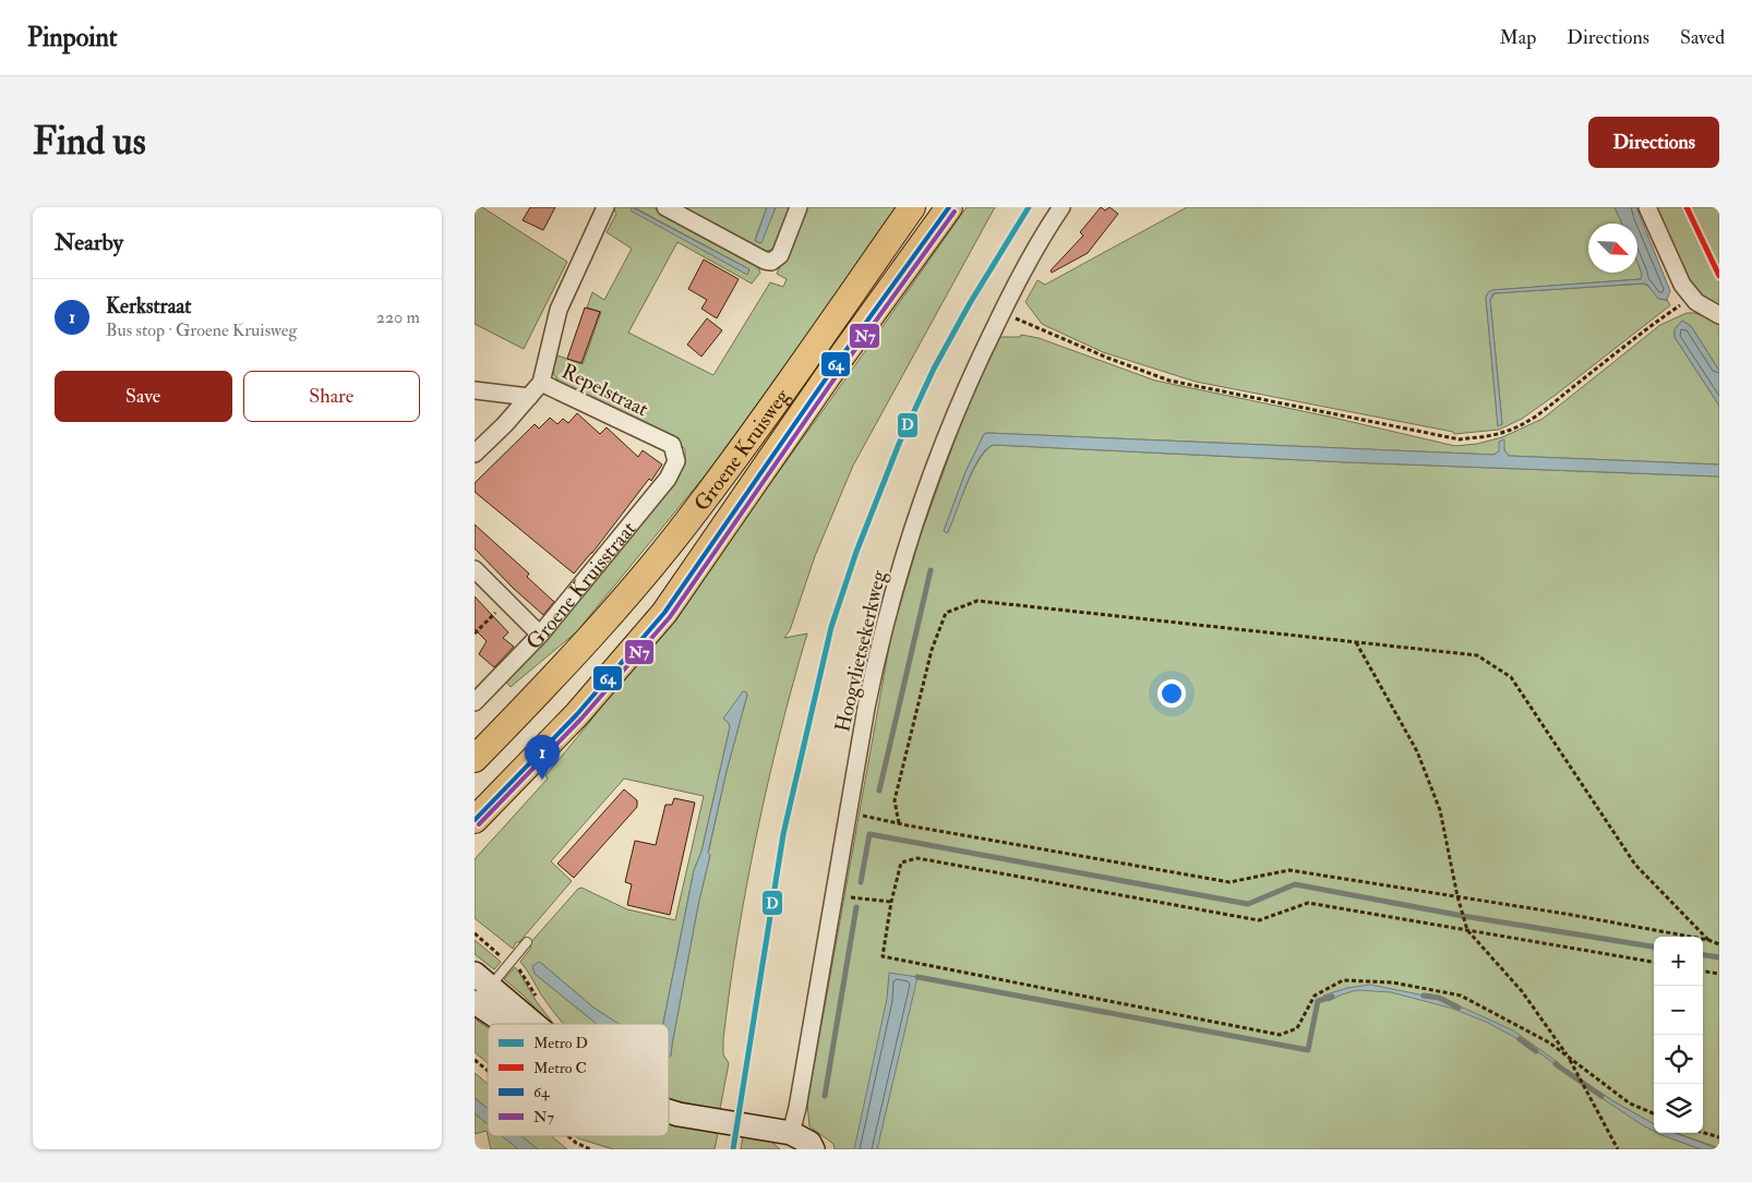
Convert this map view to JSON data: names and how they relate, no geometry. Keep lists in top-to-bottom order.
{
  "streets": {
    "main road": ["Groene Kruisweg", "Groene Kruisstraat"],
    "street": ["Repelstraat", "Hoogvlietsekerkweg"]
  },
  "crossings": [
    ["Repelstraat", "Groene Kruisstraat"],
    ["Groene Kruisweg", "Groene Kruisstraat"]
  ],
  "lines": [
    "metro line D",
    "metro line C",
    "transit line 64",
    "transit line N7"
  ],
  "legend": [
    "Metro D",
    "Metro C",
    "64",
    "N7"
  ],
  "north": "bottom right",
  "page": {
    "header": "Pinpoint",
    "nav": ["Map", "Directions", "Saved"],
    "buttons": [
      "Directions",
      ["Save", "Share"]
    ],
    "title": "Find us",
    "heading": "Nearby",
    "list": [
      {
        "mark": "1",
        "name": "Kerkstraat",
        "note": "Bus stop · Groene Kruisweg",
        "value": "220 m"
      }
    ],
    "pins": "1",
    "map_buttons": ["+", "−"]
  }
}
